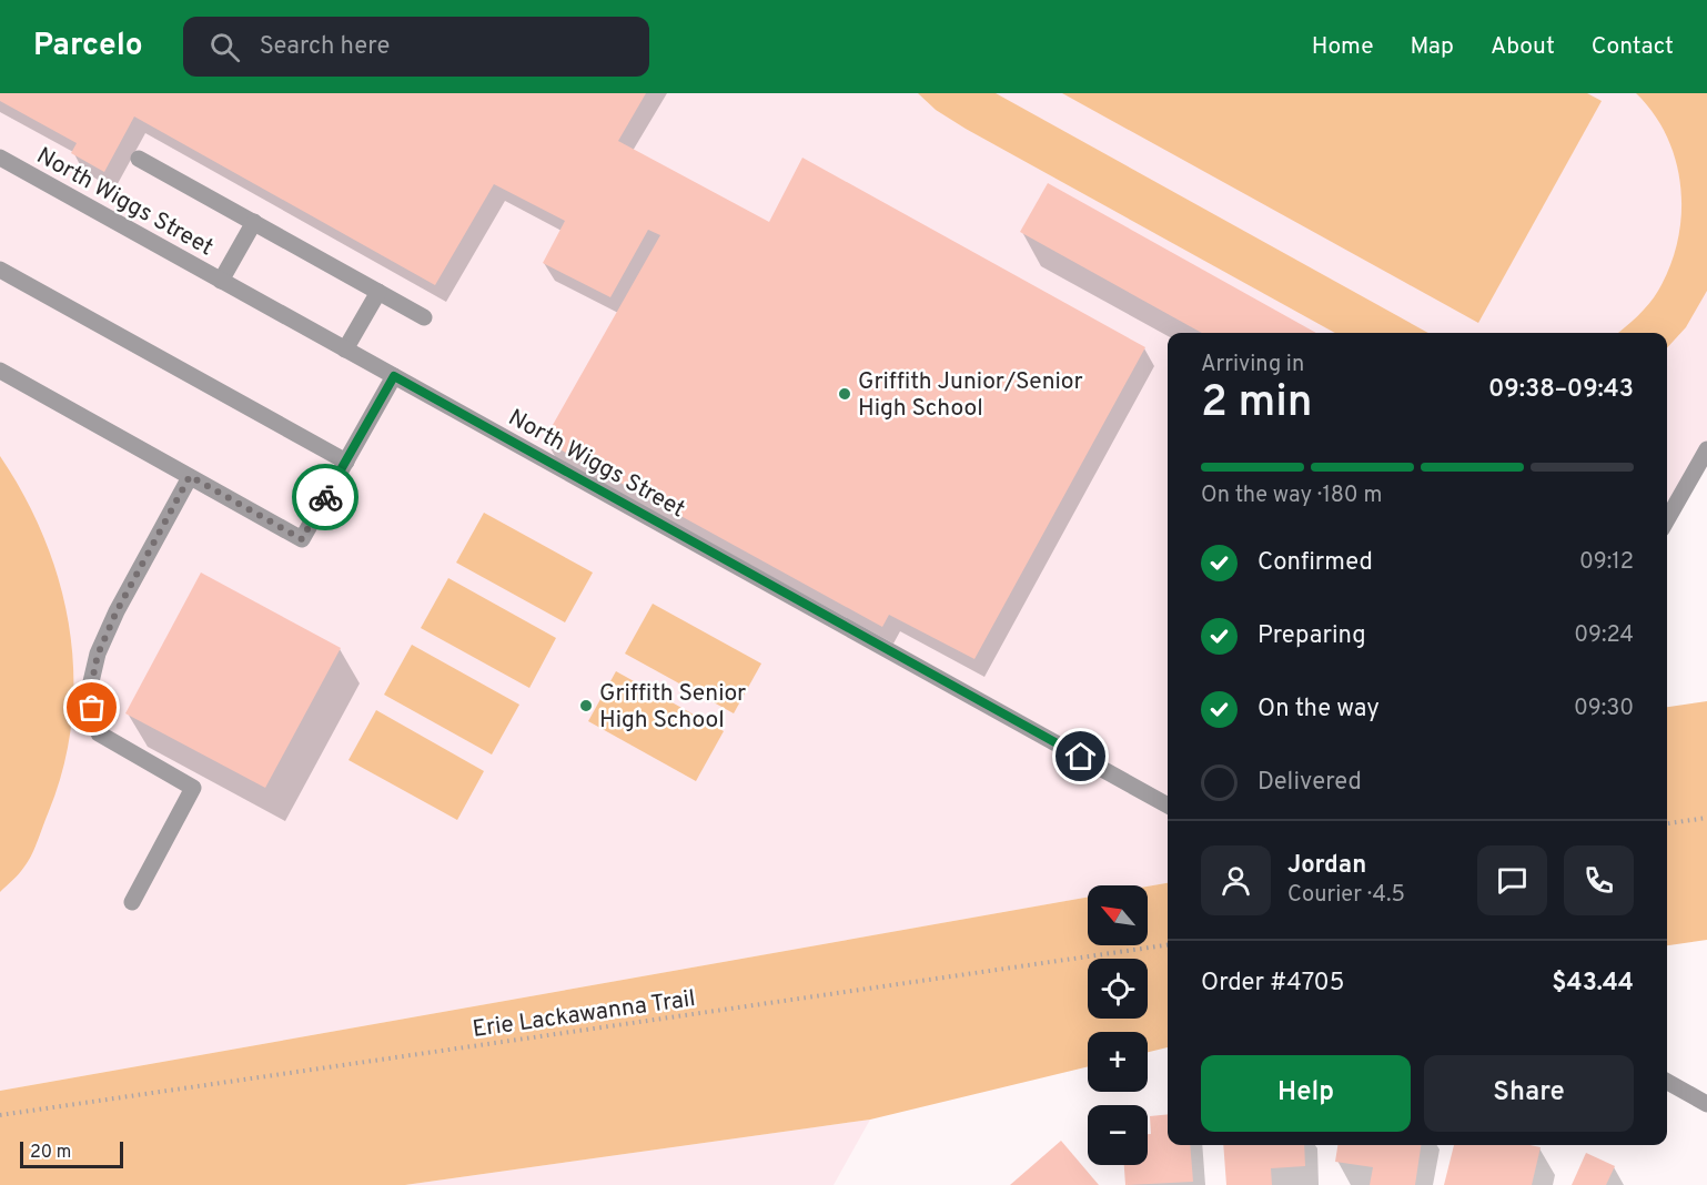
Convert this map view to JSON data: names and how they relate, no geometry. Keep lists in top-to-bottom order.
{
  "streets": {
    "street": ["North Wiggs Street"],
    "path": ["Erie Lackawanna Trail"]
  },
  "places": ["Griffith Junior/Senior High School", "Griffith Senior High School"],
  "scale_bar": "20 m",
  "north": "top left",
  "page": {
    "header": "Parcelo",
    "search": "Search here",
    "nav": [
      "Home",
      "Map",
      "About",
      "Contact"
    ],
    "heading": ["2 min", "Arriving in", "09:38–09:43"],
    "panel": [
      "Jordan",
      "Courier · 4.5",
      "Order #4705",
      "$43.44"
    ],
    "bar": "On the way · 180 m",
    "list": [
      ["Confirmed", "09:12"],
      ["Preparing", "09:24"],
      ["On the way", "09:30"],
      "Delivered"
    ],
    "map_buttons": ["+", "−"],
    "buttons": ["Help", "Share"],
    "scale": "20 m"
  }
}
